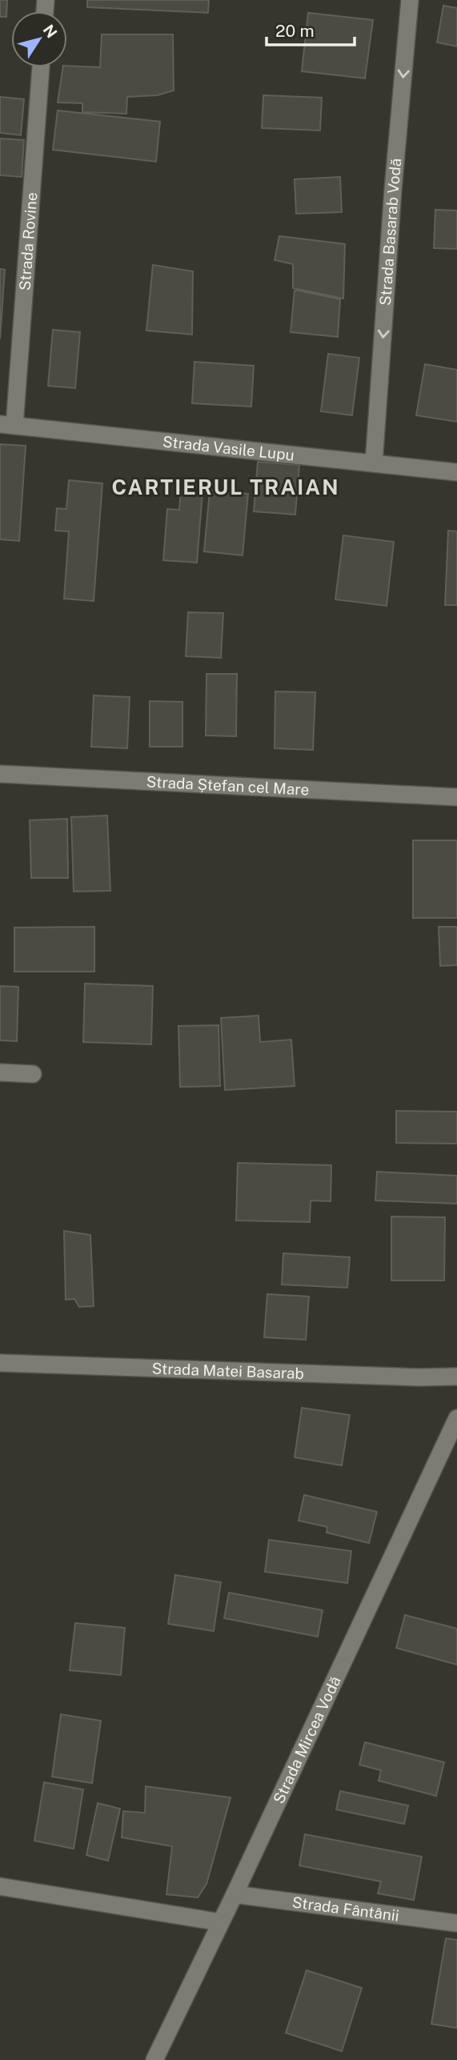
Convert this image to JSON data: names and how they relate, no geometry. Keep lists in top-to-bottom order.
{
  "streets": {
    "street": [
      "Strada Basarab Vodă",
      "Strada Rovine",
      "Strada Vasile Lupu",
      "Strada Ștefan cel Mare",
      "Strada Matei Basarab",
      "Strada Mircea Vodă",
      "Strada Fântânii"
    ]
  },
  "crossings": [
    ["Strada Basarab Vodă", "Strada Vasile Lupu"],
    ["Strada Rovine", "Strada Vasile Lupu"],
    ["Strada Mircea Vodă", "Strada Fântânii"]
  ],
  "one_way": ["Strada Basarab Vodă"],
  "districts": ["CARTIERUL TRAIAN"],
  "scale_bar": "20 m",
  "north": "top right"
}
